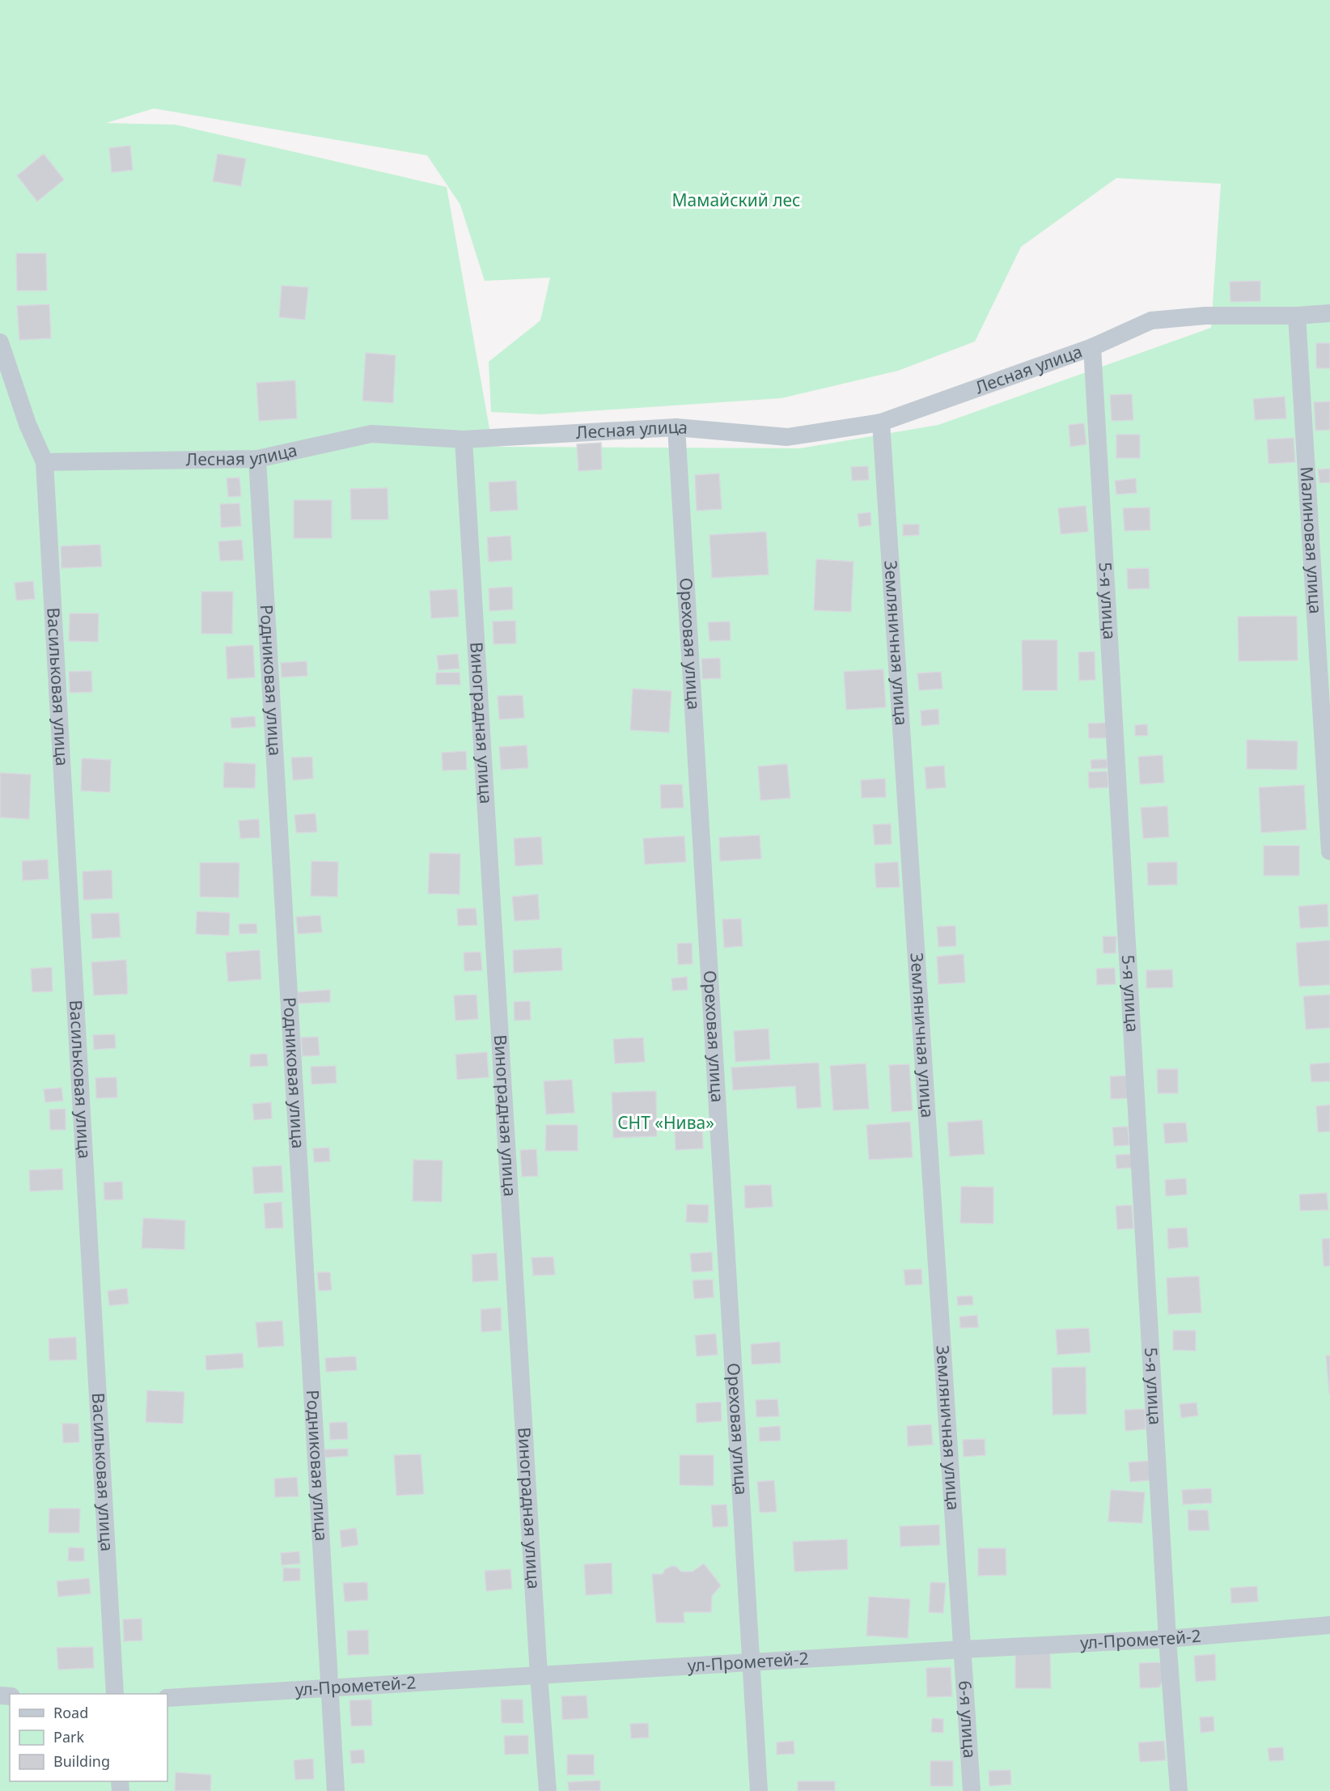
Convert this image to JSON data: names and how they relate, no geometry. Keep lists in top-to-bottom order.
{
  "streets": {
    "street": [
      "Лесная улица",
      "Малиновая улица",
      "5-я улица",
      "Земляничная улица",
      "Ореховая улица",
      "Родниковая улица",
      "Васильковая улица",
      "Виноградная улица",
      "ул-Прометей-2",
      "6-я улица"
    ]
  },
  "crossings": [
    ["Лесная улица", "Малиновая улица"],
    ["Лесная улица", "5-я улица"],
    ["Лесная улица", "Земляничная улица"],
    ["Лесная улица", "Ореховая улица"],
    ["Лесная улица", "Родниковая улица"],
    ["Лесная улица", "Васильковая улица"],
    ["Лесная улица", "Виноградная улица"],
    ["5-я улица", "ул-Прометей-2"],
    ["Земляничная улица", "ул-Прометей-2"],
    ["Земляничная улица", "6-я улица"],
    ["Ореховая улица", "ул-Прометей-2"],
    ["Родниковая улица", "ул-Прометей-2"],
    ["Виноградная улица", "ул-Прометей-2"],
    ["ул-Прометей-2", "6-я улица"]
  ],
  "parks": ["Мамайский лес", "СНТ «Нива»"],
  "legend": ["Road", "Park", "Building"]
}
